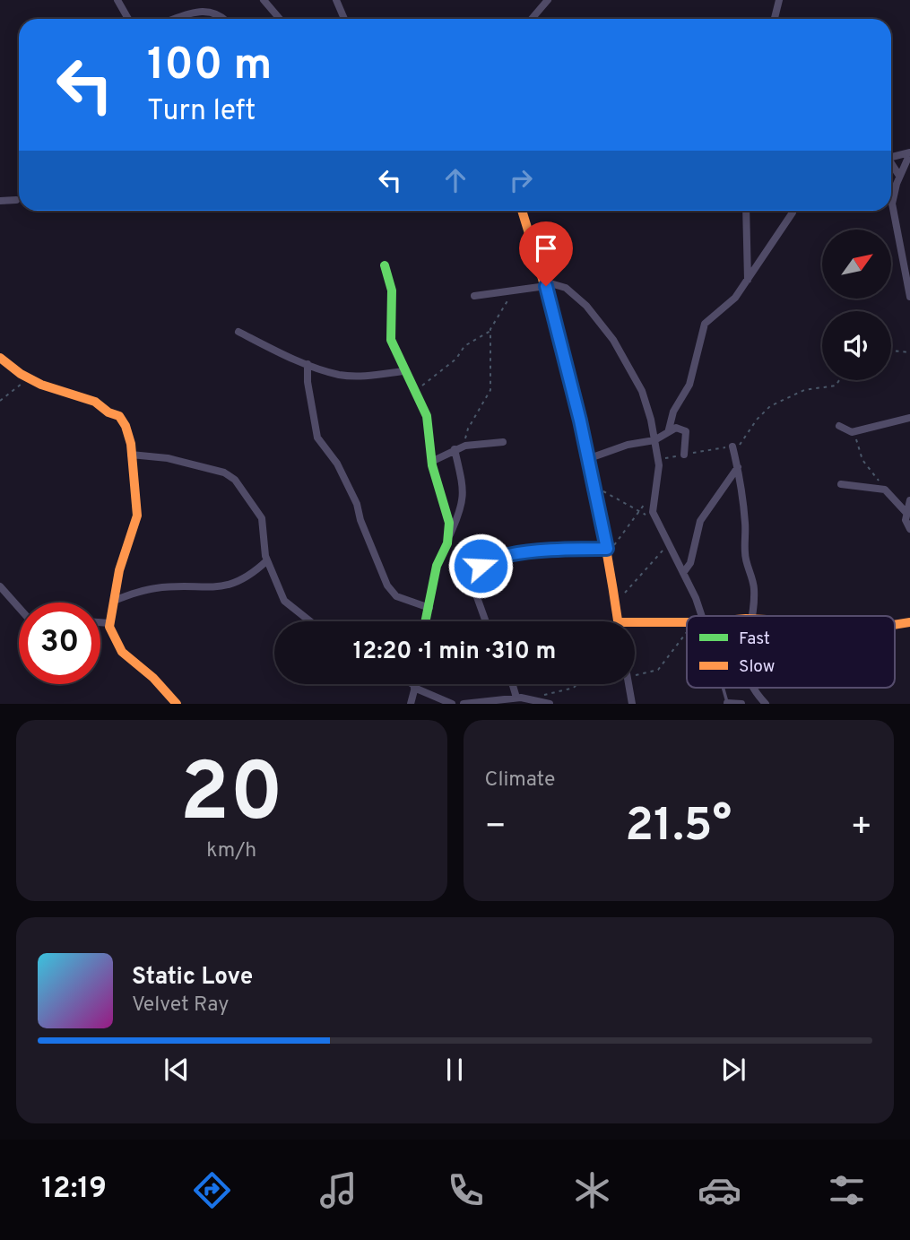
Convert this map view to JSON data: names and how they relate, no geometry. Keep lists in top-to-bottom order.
{
  "legend": ["Fast", "Slow"],
  "north": "top right",
  "page": {
    "turn": ["100 m", "Turn left"],
    "limit": "30",
    "trip": "12:20 · 1 min · 310 m",
    "tile": [
      ["20", "km/h"],
      "Climate"
    ],
    "heat": ["−", "21.5°", "+"],
    "song": ["Static Love", "Velvet Ray"],
    "tabs": "12:19"
  }
}
